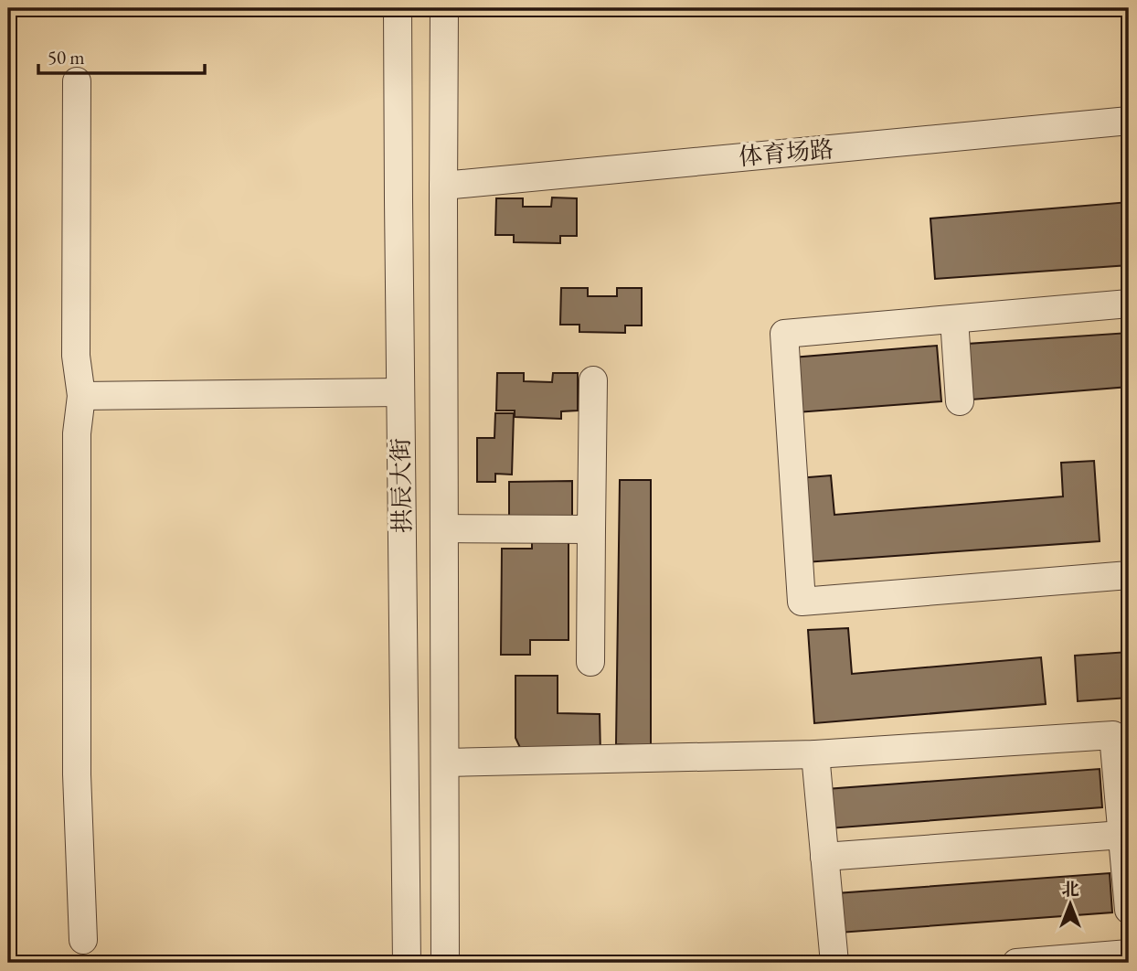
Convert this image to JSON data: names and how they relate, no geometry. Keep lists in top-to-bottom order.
{
  "streets": {
    "street": ["体育场路", "拱辰大街"]
  },
  "crossings": [
    ["体育场路", "拱辰大街"]
  ],
  "scale_bar": "50 m",
  "north": "top"
}
